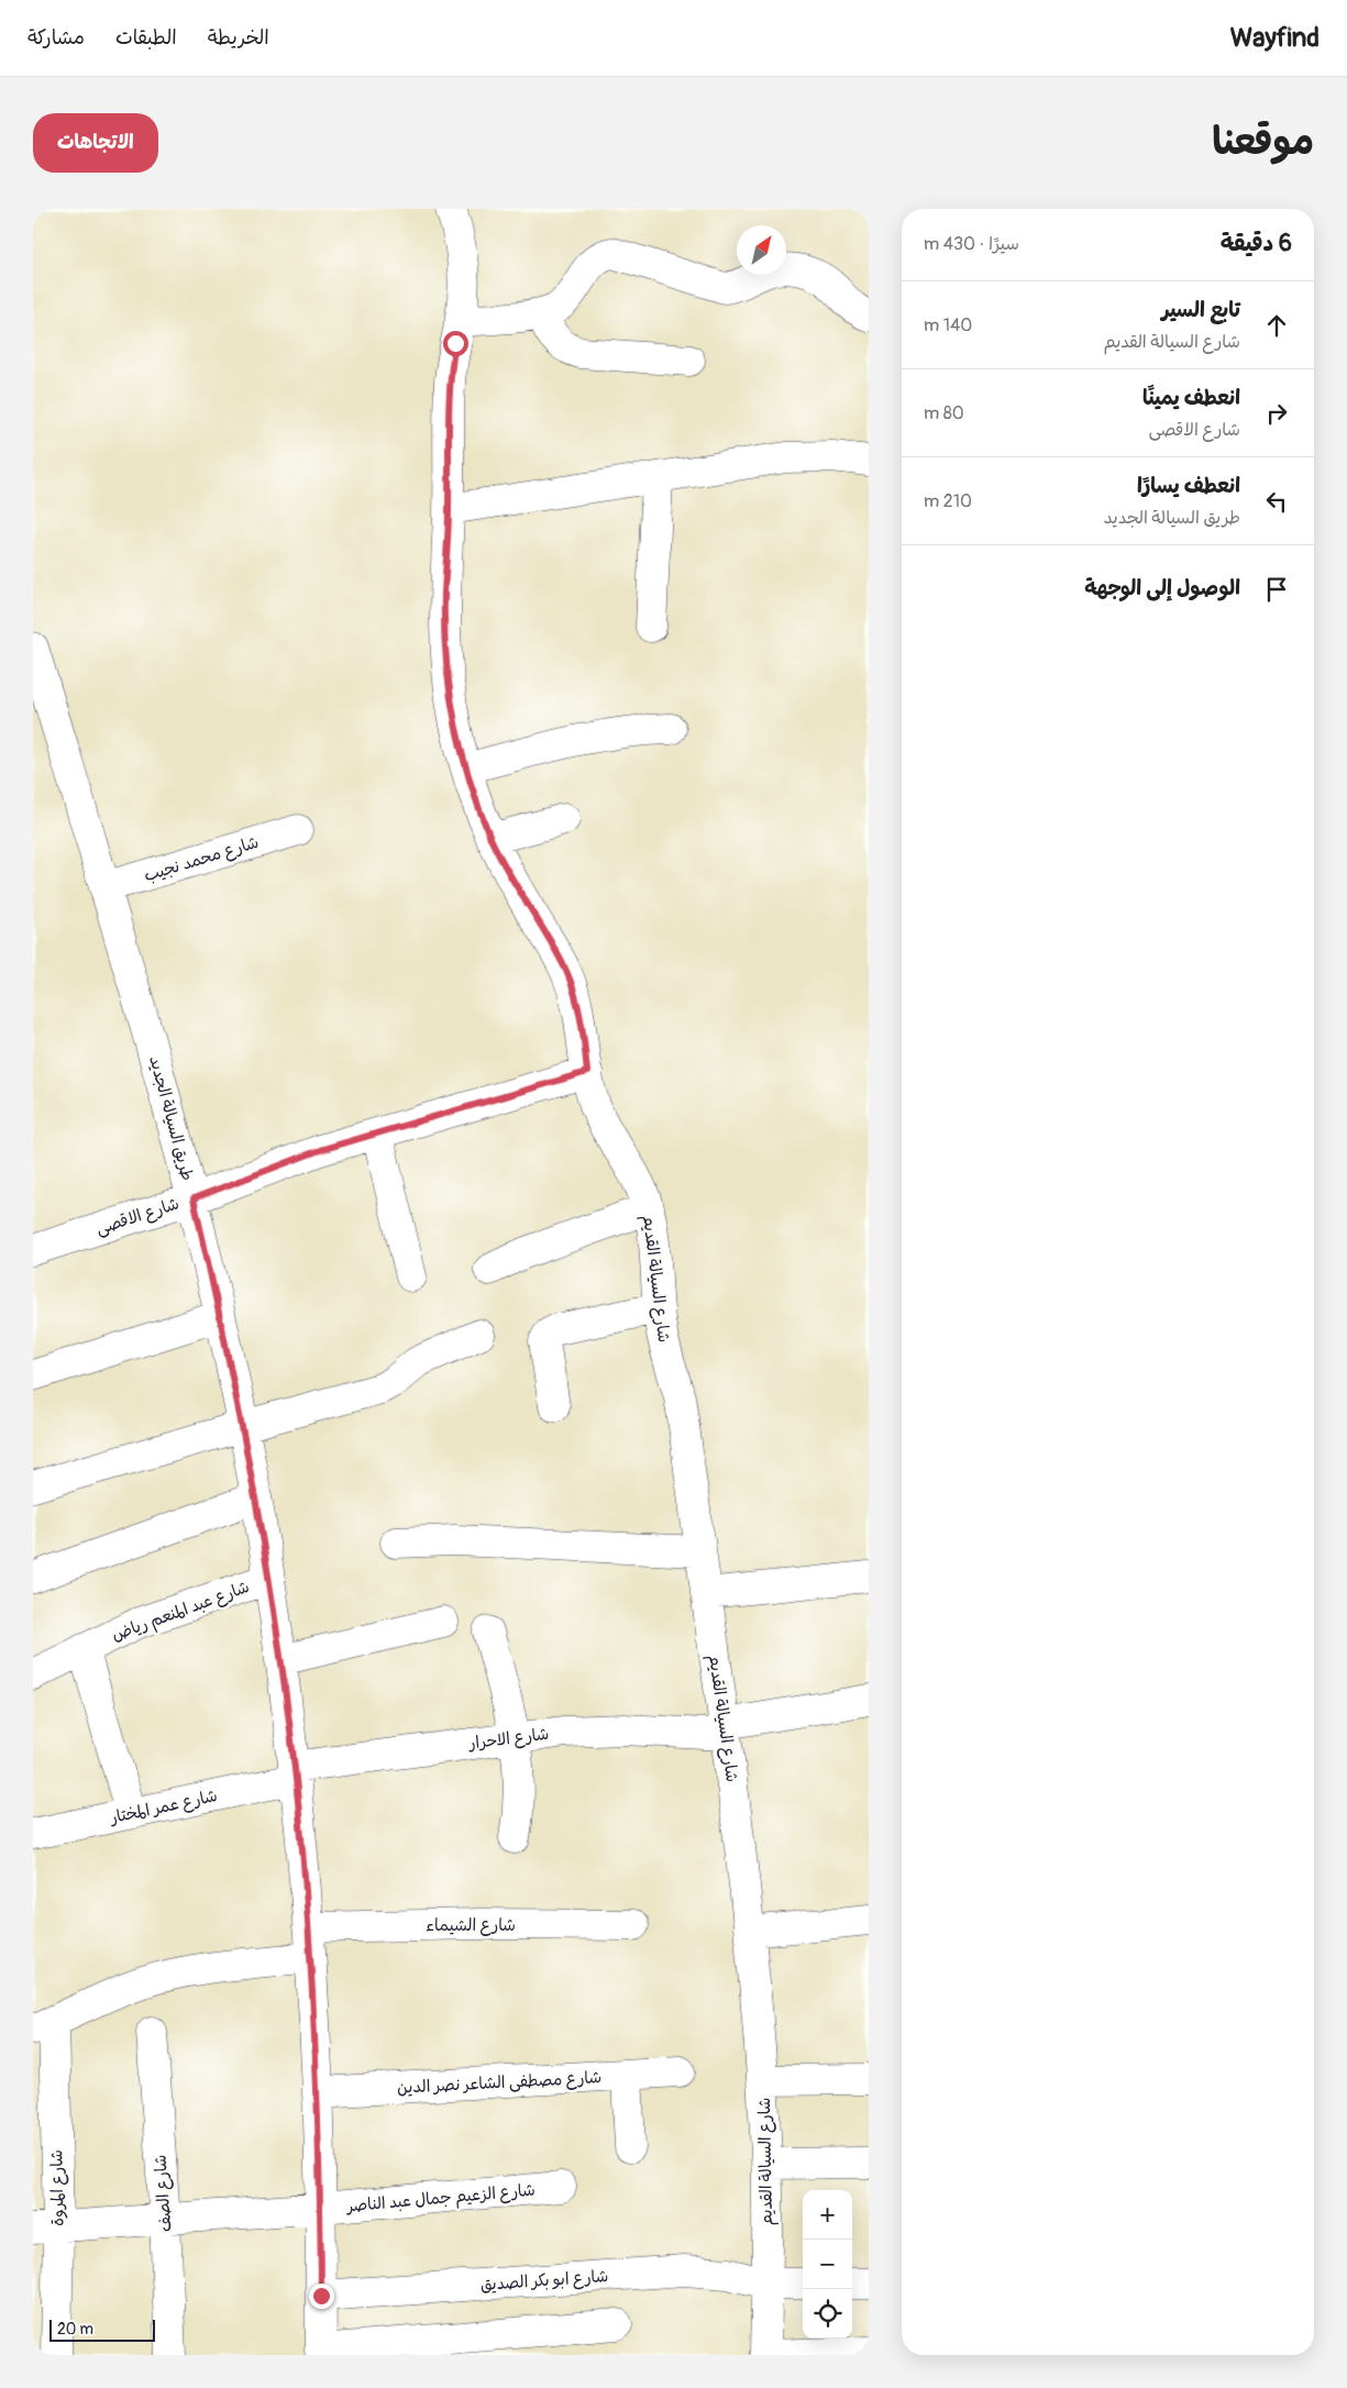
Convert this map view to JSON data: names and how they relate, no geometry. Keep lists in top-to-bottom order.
{
  "streets": {
    "street": [
      "شارع محمد نجيب",
      "طريق السيالة الجديد",
      "شارع الاقصى",
      "شارع السيالة القديم",
      "شارع عبد المنعم رياض",
      "شارع الاحرار",
      "شارع عمر المختار",
      "شارع الشيماء",
      "شارع مصطفى الشاعر نصر الدين",
      "شارع المروة",
      "شارع الصف",
      "شارع الزعيم جمال عبد الناصر",
      "شارع ابو بكر الصديق"
    ]
  },
  "crossings": [
    ["شارع محمد نجيب", "طريق السيالة الجديد"],
    ["طريق السيالة الجديد", "شارع الاقصى"],
    ["طريق السيالة الجديد", "شارع عبد المنعم رياض"],
    ["طريق السيالة الجديد", "شارع الاحرار"],
    ["طريق السيالة الجديد", "شارع عمر المختار"],
    ["طريق السيالة الجديد", "شارع الشيماء"],
    ["طريق السيالة الجديد", "شارع مصطفى الشاعر نصر الدين"],
    ["طريق السيالة الجديد", "شارع الزعيم جمال عبد الناصر"],
    ["طريق السيالة الجديد", "شارع ابو بكر الصديق"],
    ["شارع الاقصى", "شارع السيالة القديم"],
    ["شارع السيالة القديم", "شارع الاحرار"],
    ["شارع السيالة القديم", "شارع ابو بكر الصديق"],
    ["شارع الاحرار", "شارع عمر المختار"],
    ["شارع المروة", "شارع الزعيم جمال عبد الناصر"],
    ["شارع الصف", "شارع الزعيم جمال عبد الناصر"]
  ],
  "scale_bar": "20 m",
  "north": "top right",
  "page": {
    "header": "Wayfind",
    "nav": ["الخريطة", "الطبقات", "مشاركة"],
    "title": "موقعنا",
    "buttons": "الاتجاهات",
    "heading": ["6 دقيقة", "سيرًا · 430 m"],
    "list": [
      ["تابع السير", "شارع السيالة القديم", "140 m"],
      ["انعطف يمينًا", "شارع الاقصى", "80 m"],
      ["انعطف يسارًا", "طريق السيالة الجديد", "210 m"],
      "الوصول إلى الوجهة"
    ],
    "map_buttons": ["+", "−"],
    "scale": "20 m"
  }
}
